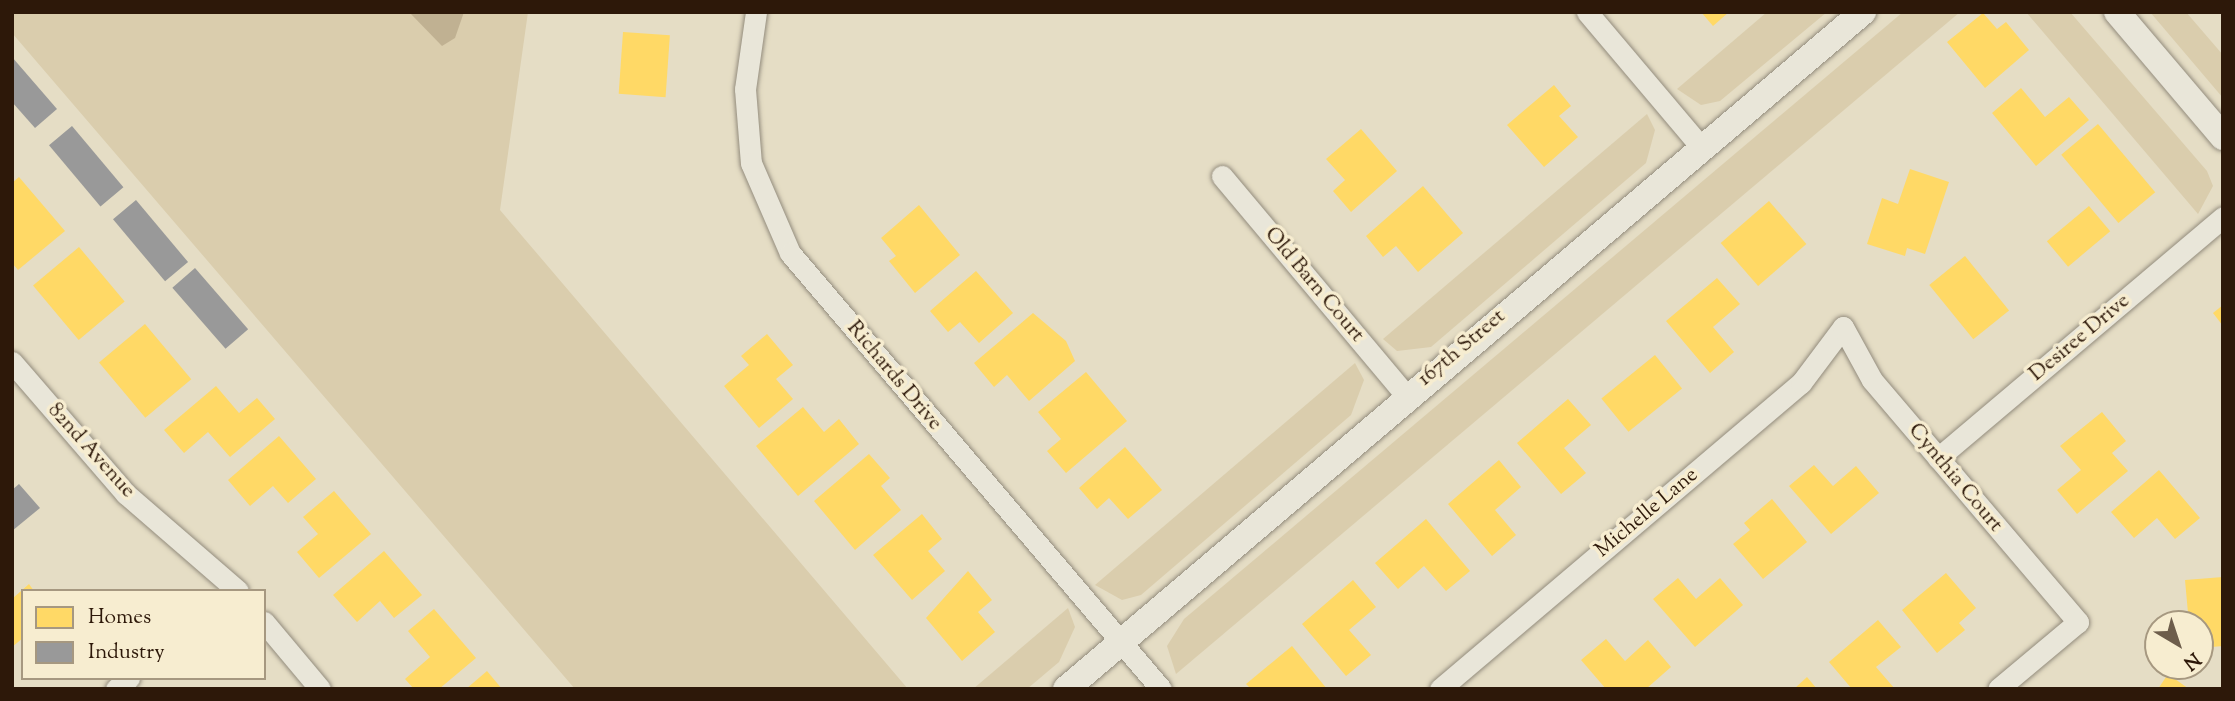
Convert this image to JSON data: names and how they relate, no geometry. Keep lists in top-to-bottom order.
{
  "streets": {
    "street": [
      "Old Barn Court",
      "Desiree Drive",
      "167th Street",
      "Richards Drive",
      "82nd Avenue",
      "Cynthia Court",
      "Michelle Lane"
    ]
  },
  "crossings": [
    ["Old Barn Court", "167th Street"],
    ["Desiree Drive", "Cynthia Court"],
    ["167th Street", "Richards Drive"],
    ["Cynthia Court", "Michelle Lane"]
  ],
  "legend": ["Homes", "Industry"],
  "north": "bottom right"
}
